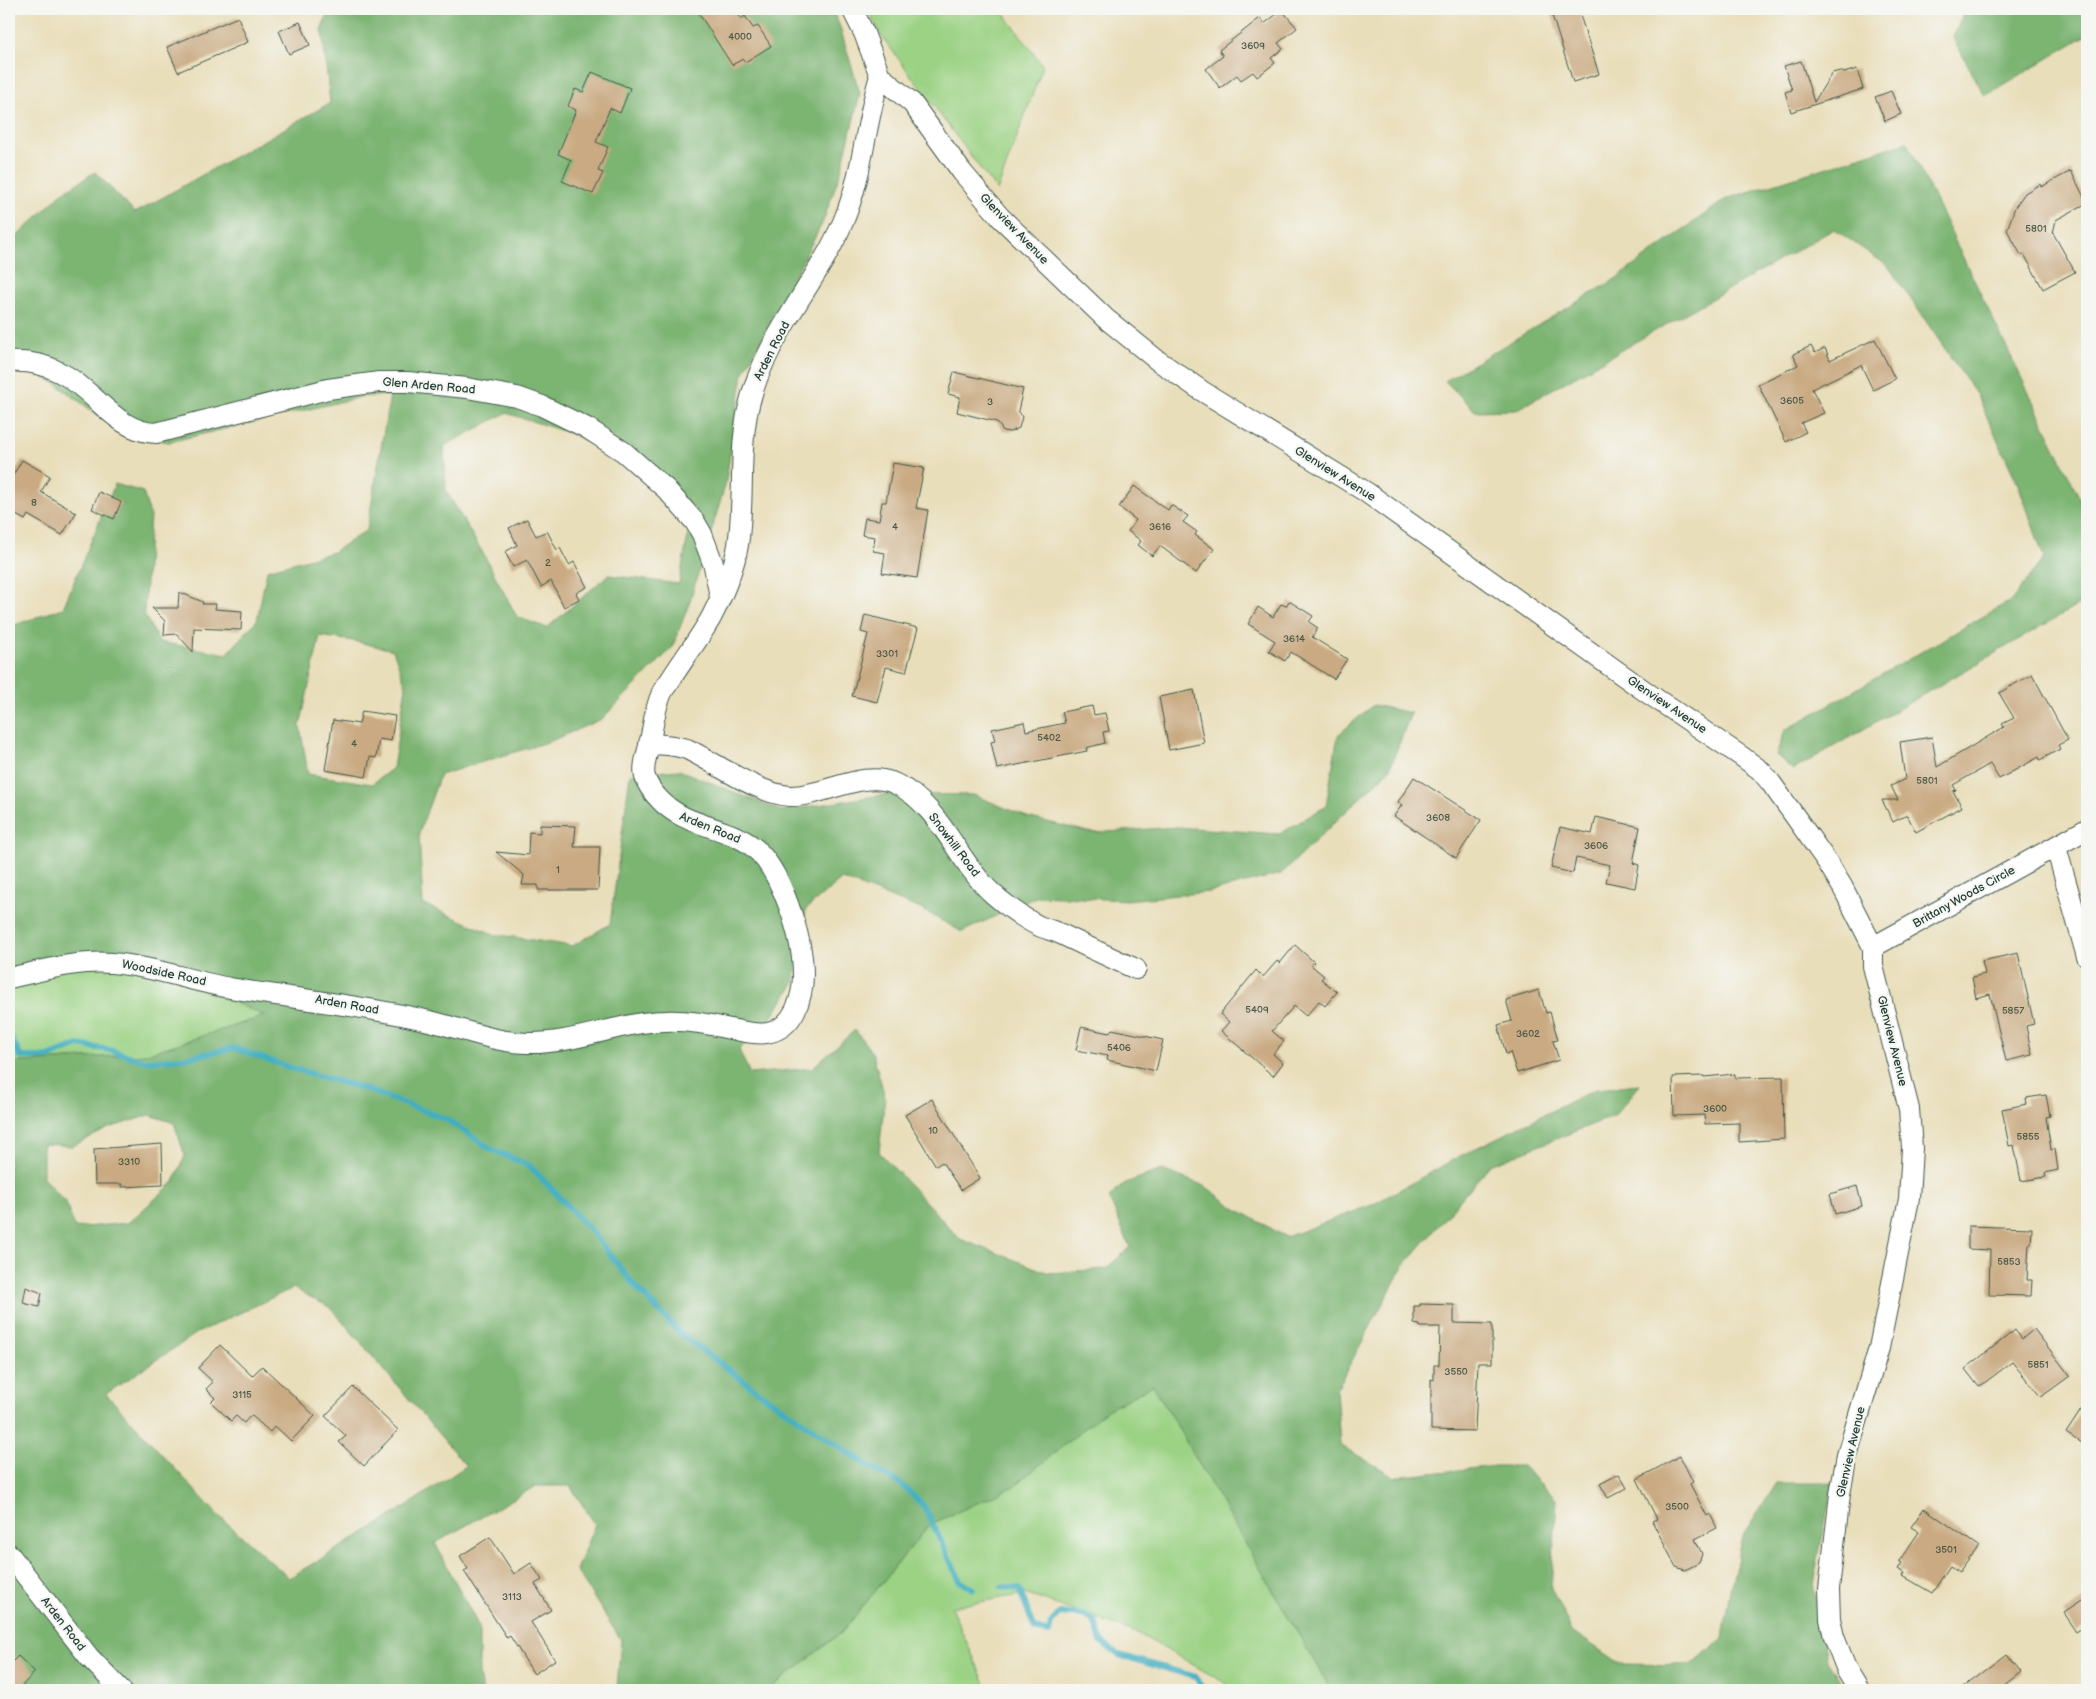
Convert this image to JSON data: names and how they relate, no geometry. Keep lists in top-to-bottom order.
{
  "streets": {
    "street": [
      "Glenview Avenue",
      "Arden Road",
      "Glen Arden Road",
      "Snowhill Road",
      "Brittany Woods Circle",
      "Woodside Road"
    ]
  },
  "crossings": [
    ["Glenview Avenue", "Arden Road"],
    ["Glenview Avenue", "Brittany Woods Circle"],
    ["Arden Road", "Glen Arden Road"],
    ["Arden Road", "Snowhill Road"],
    ["Arden Road", "Woodside Road"]
  ],
  "house_numbers": [
    "4000",
    "3609",
    "5801",
    "3605",
    "3",
    "8",
    "4",
    "3616",
    "2",
    "3614",
    "3301",
    "5402",
    "4",
    "5801",
    "3608",
    "3606",
    "1",
    "5409",
    "5857",
    "3602",
    "5406",
    "3600",
    "10",
    "5855",
    "3310",
    "5853",
    "5851",
    "3550",
    "3115",
    "3500",
    "3501",
    "3113"
  ]
}
